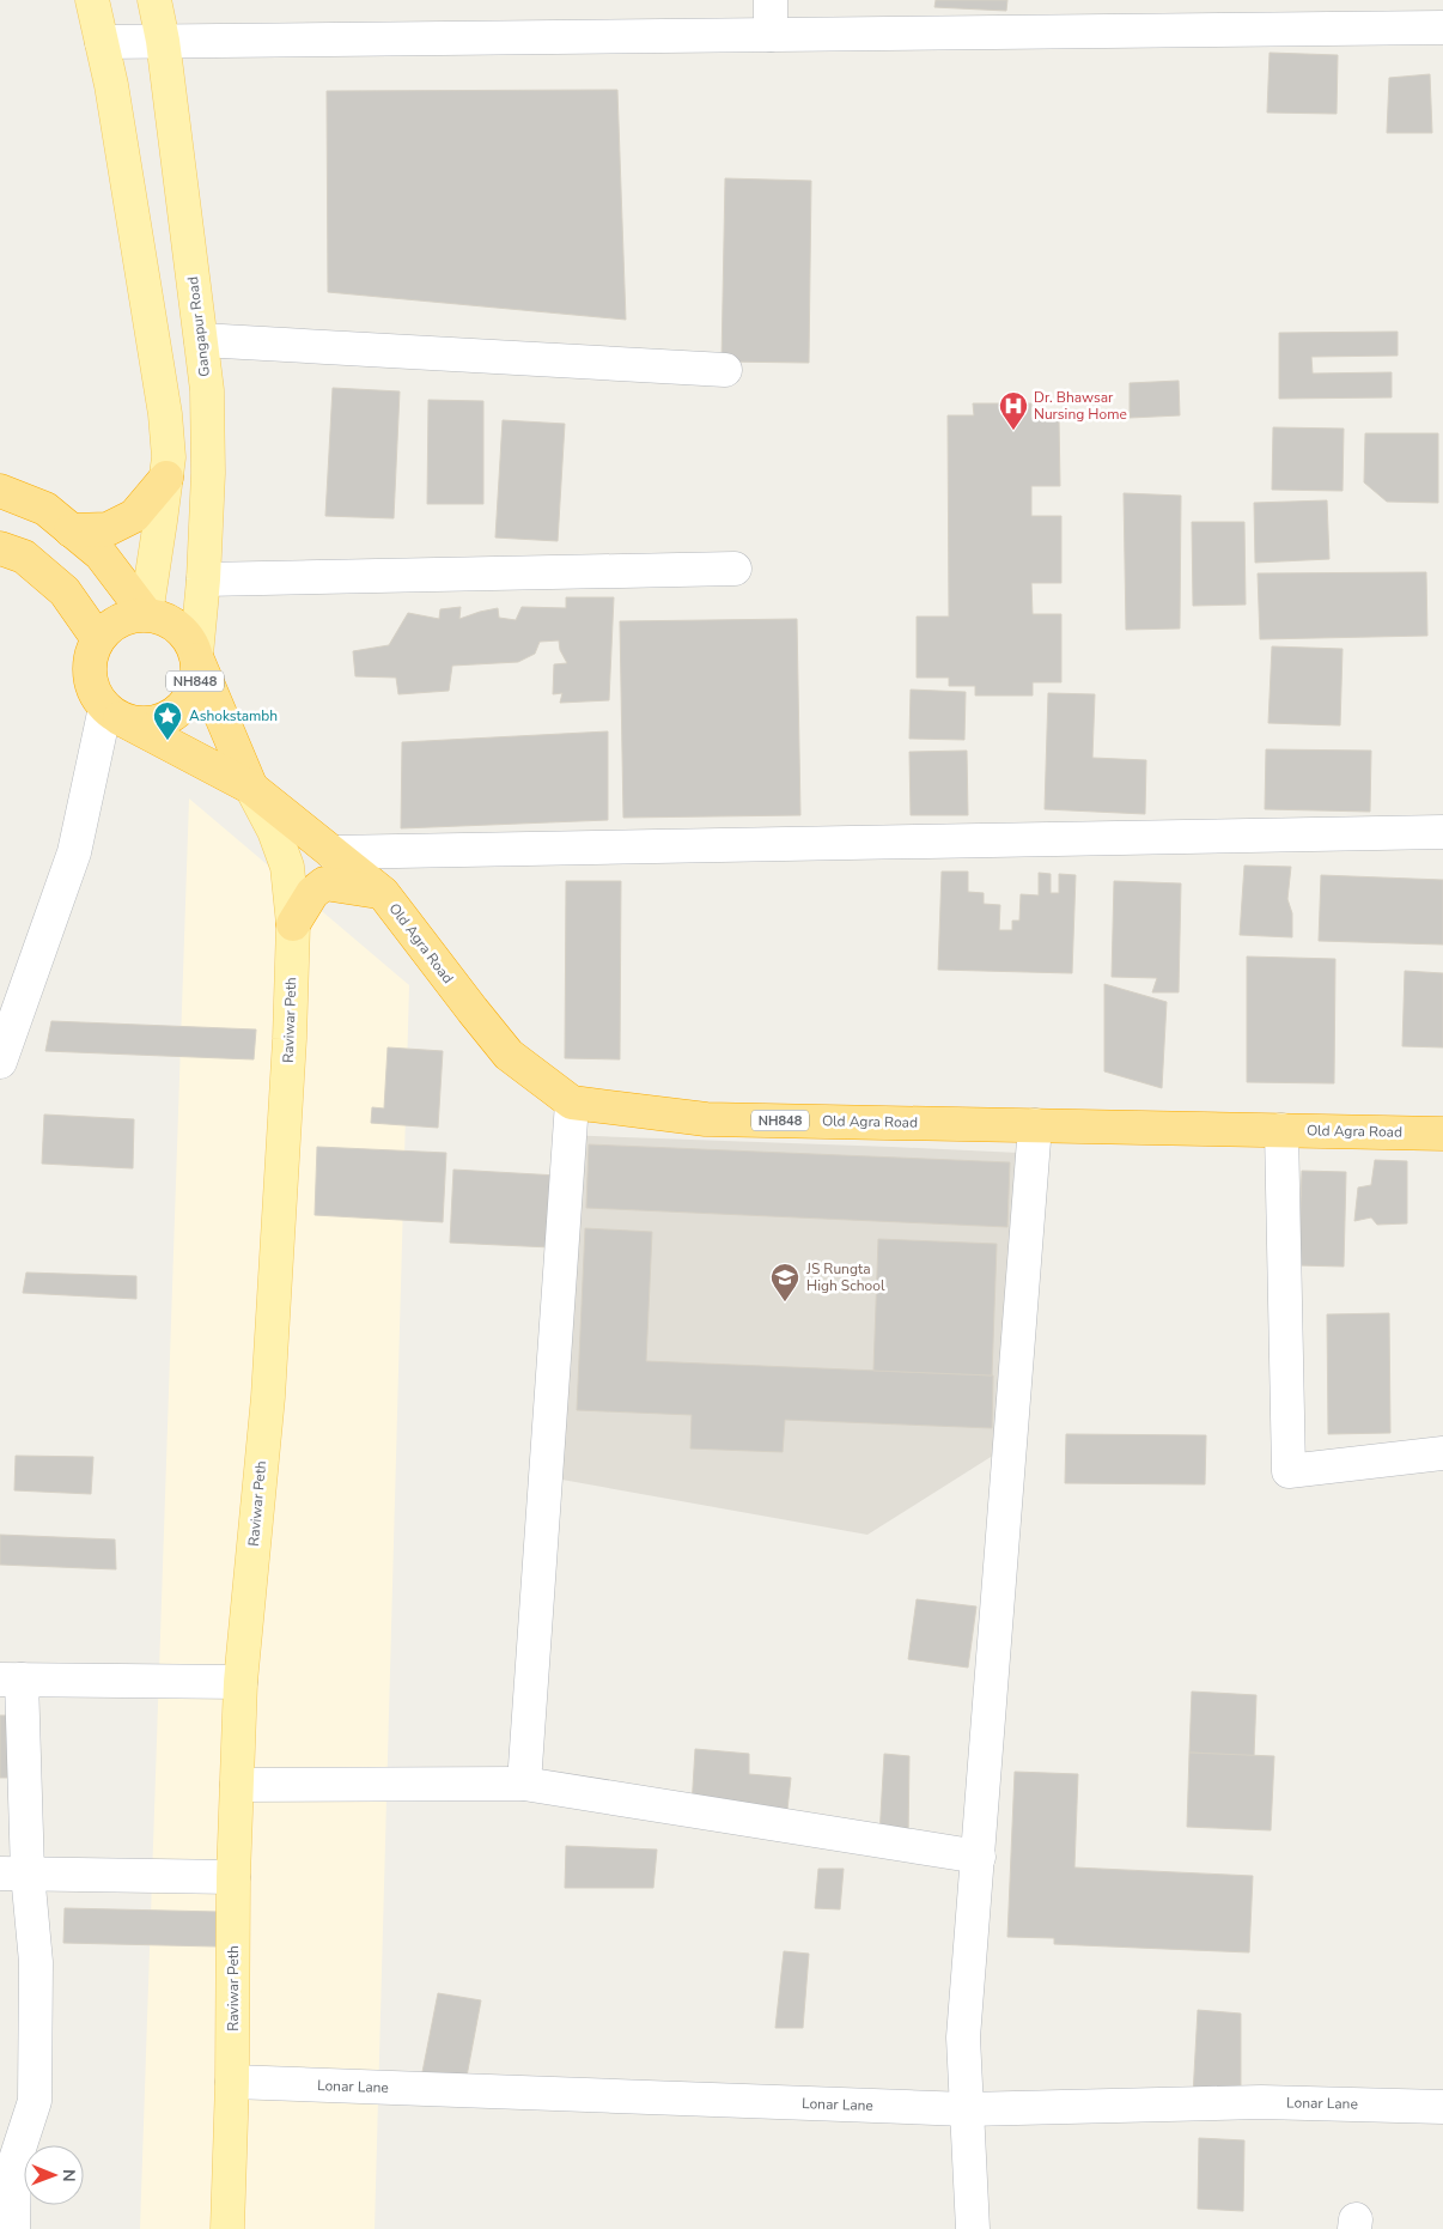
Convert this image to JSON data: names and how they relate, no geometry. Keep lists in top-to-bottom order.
{
  "streets": {
    "highway": ["NH848", "Old Agra Road"],
    "main road": ["Gangapur Road", "Raviwar Peth"],
    "street": ["Lonar Lane"]
  },
  "crossings": [
    ["Gangapur Road", "NH848"],
    ["Gangapur Road", "Old Agra Road"],
    ["NH848", "Old Agra Road"],
    ["Old Agra Road", "Raviwar Peth"],
    ["Raviwar Peth", "Lonar Lane"]
  ],
  "places": {
    "hospital": ["Dr. Bhawsar Nursing Home"],
    "place": ["Ashokstambh"],
    "school or university": ["JS Rungta High School"]
  },
  "north": "right"
}
